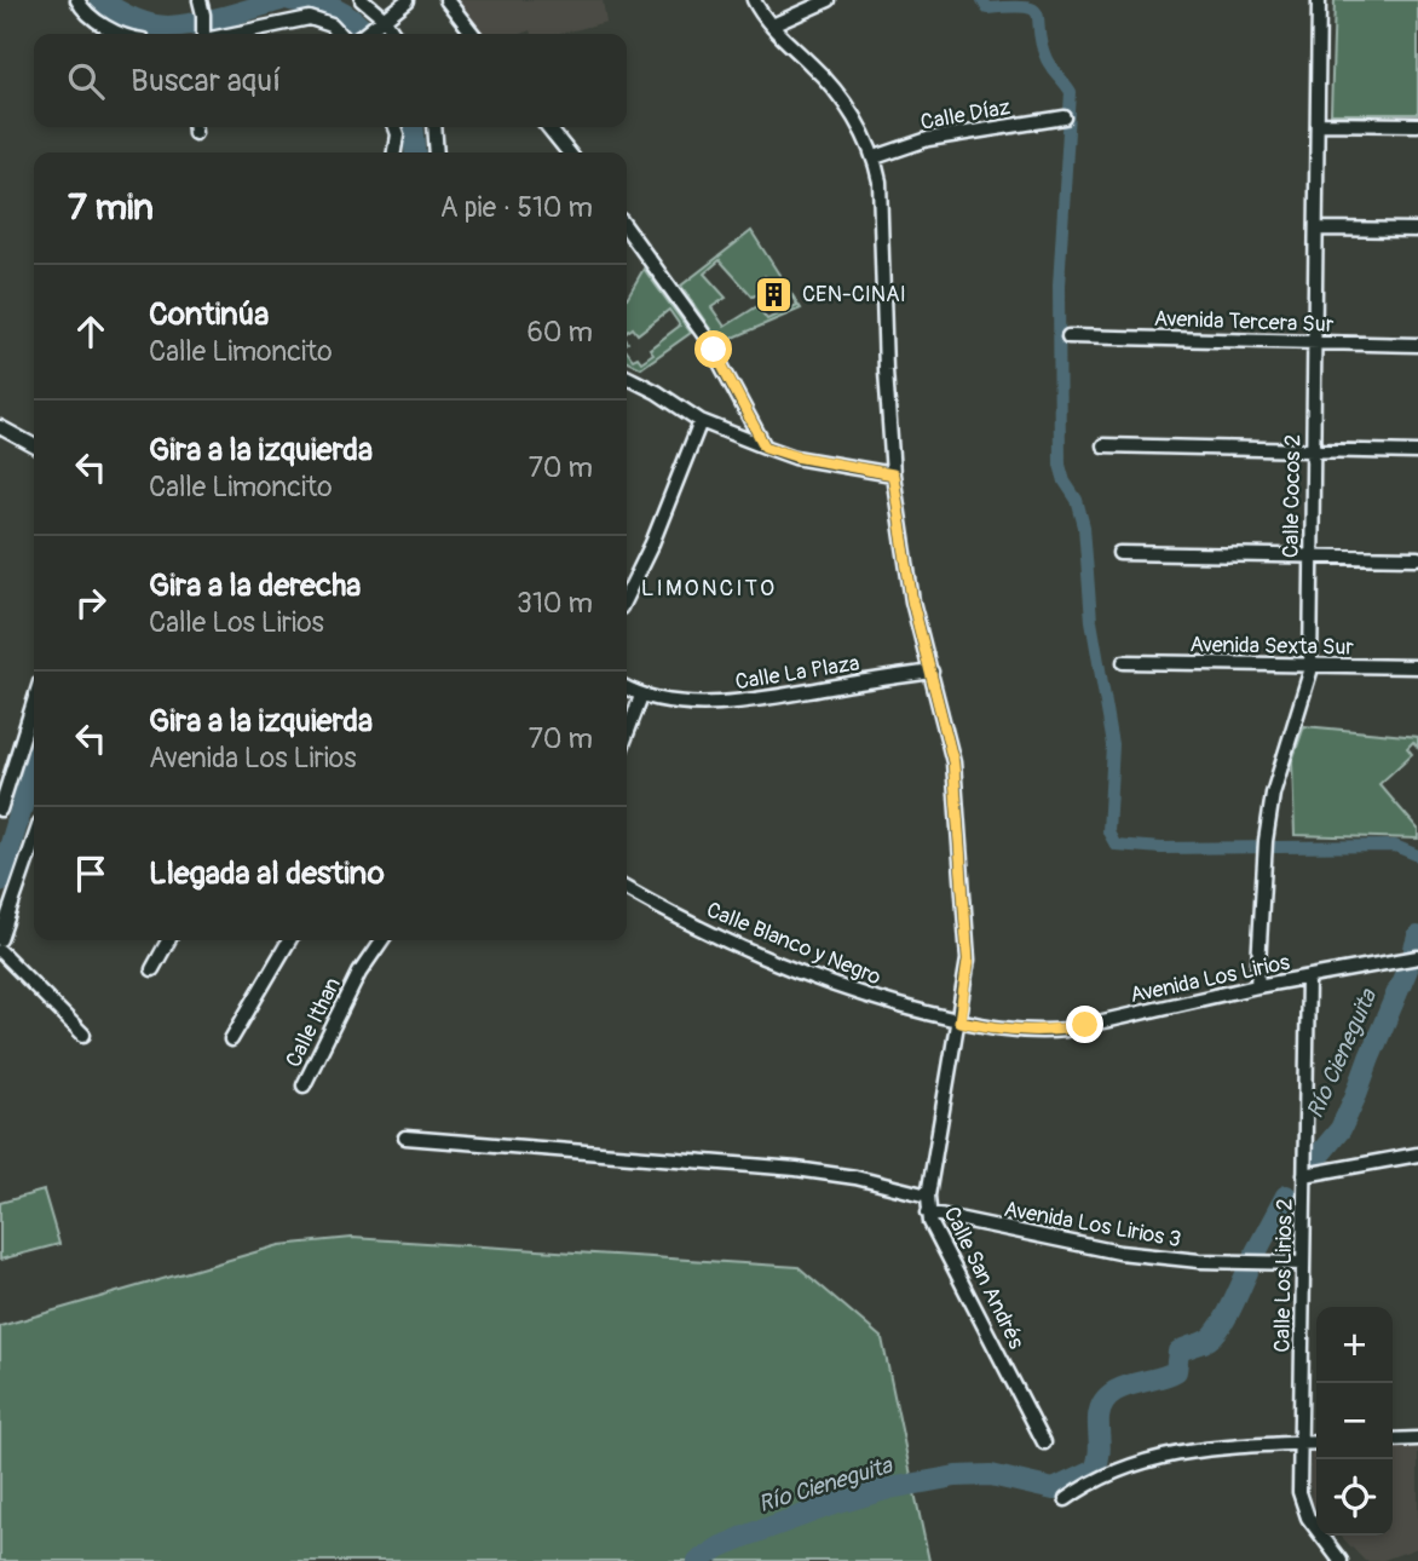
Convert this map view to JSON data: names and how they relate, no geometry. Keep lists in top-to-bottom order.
{
  "streets": {
    "street": [
      "Calle Díaz",
      "Avenida Tercera Sur",
      "Calle Cocos 2",
      "Avenida Sexta Sur",
      "Calle La Plaza",
      "Calle Blanco y Negro",
      "Avenida Los Lirios",
      "Calle Ithan",
      "Avenida Los Lirios 3",
      "Calle Los Lirios 2",
      "Calle San Andrés"
    ]
  },
  "crossings": [
    ["Calle Díaz", "Calle San Andrés"],
    ["Avenida Tercera Sur", "Calle Cocos 2"],
    ["Calle Cocos 2", "Avenida Sexta Sur"],
    ["Calle Cocos 2", "Avenida Los Lirios"],
    ["Calle La Plaza", "Calle San Andrés"],
    ["Calle Blanco y Negro", "Avenida Los Lirios"],
    ["Calle Blanco y Negro", "Calle San Andrés"],
    ["Avenida Los Lirios", "Calle Los Lirios 2"],
    ["Avenida Los Lirios", "Calle San Andrés"],
    ["Avenida Los Lirios 3", "Calle Los Lirios 2"],
    ["Avenida Los Lirios 3", "Calle San Andrés"]
  ],
  "districts": ["LIMONCITO"],
  "water": ["Río Cieneguita"],
  "places": {
    "building": ["CEN-CINAI"]
  },
  "page": {
    "search": "Buscar aquí",
    "heading": ["7 min", "A pie · 510 m"],
    "list": [
      ["Continúa", "Calle Limoncito", "60 m"],
      ["Gira a la izquierda", "Calle Limoncito", "70 m"],
      ["Gira a la derecha", "Calle Los Lirios", "310 m"],
      ["Gira a la izquierda", "Avenida Los Lirios", "70 m"],
      "Llegada al destino"
    ],
    "map_buttons": ["+", "−"]
  }
}
